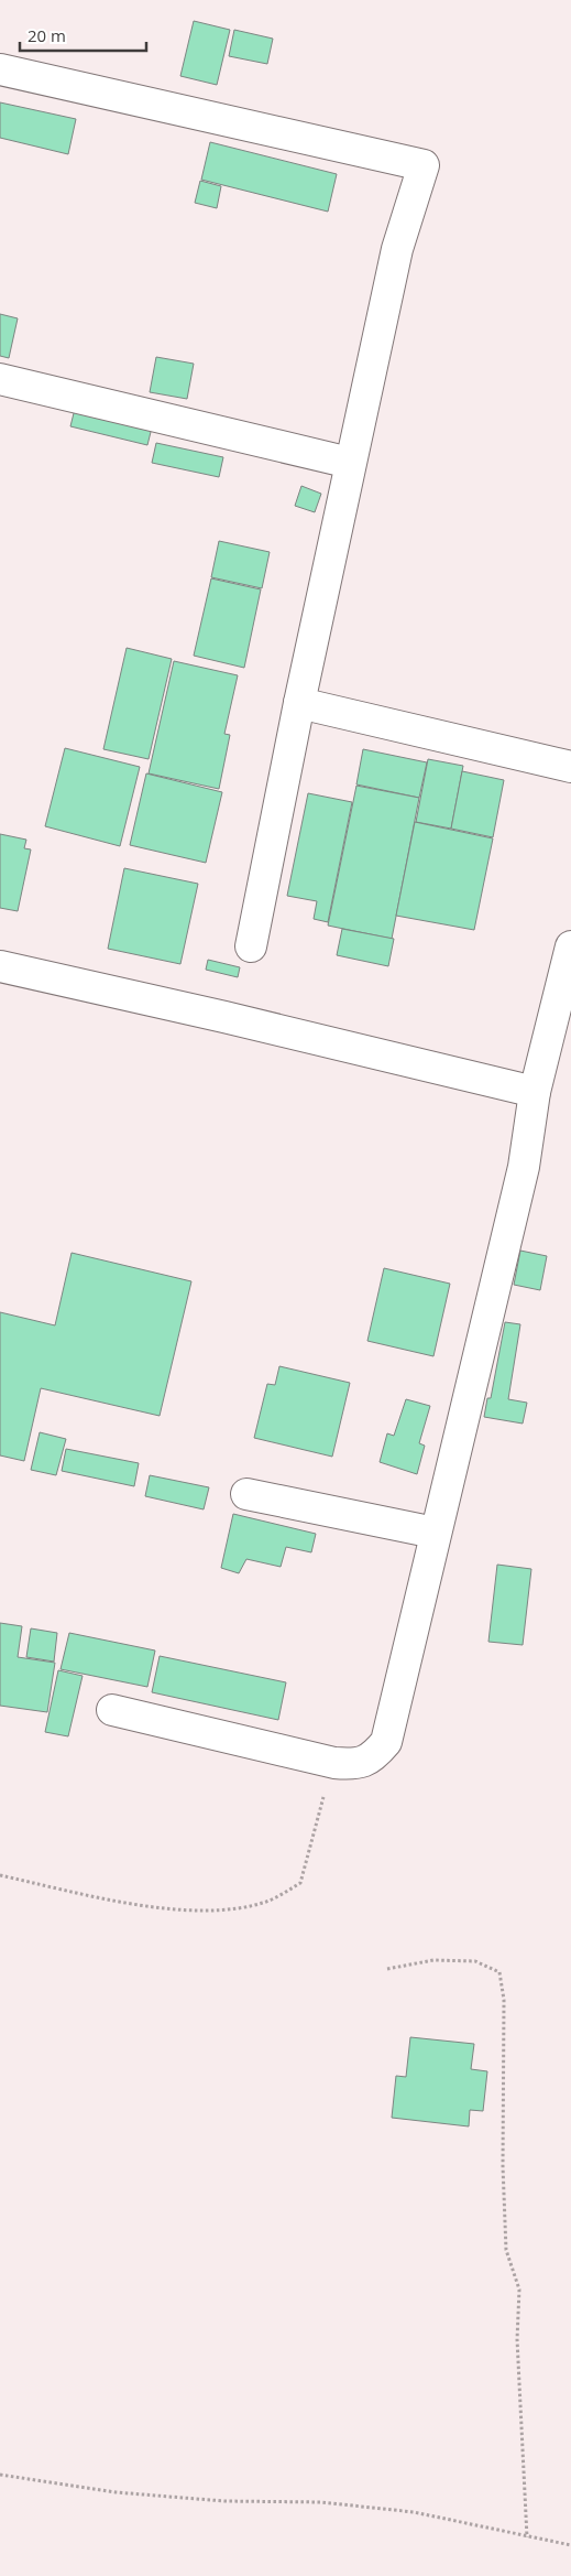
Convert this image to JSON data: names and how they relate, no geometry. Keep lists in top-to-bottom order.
{
  "scale_bar": "20 m"
}
